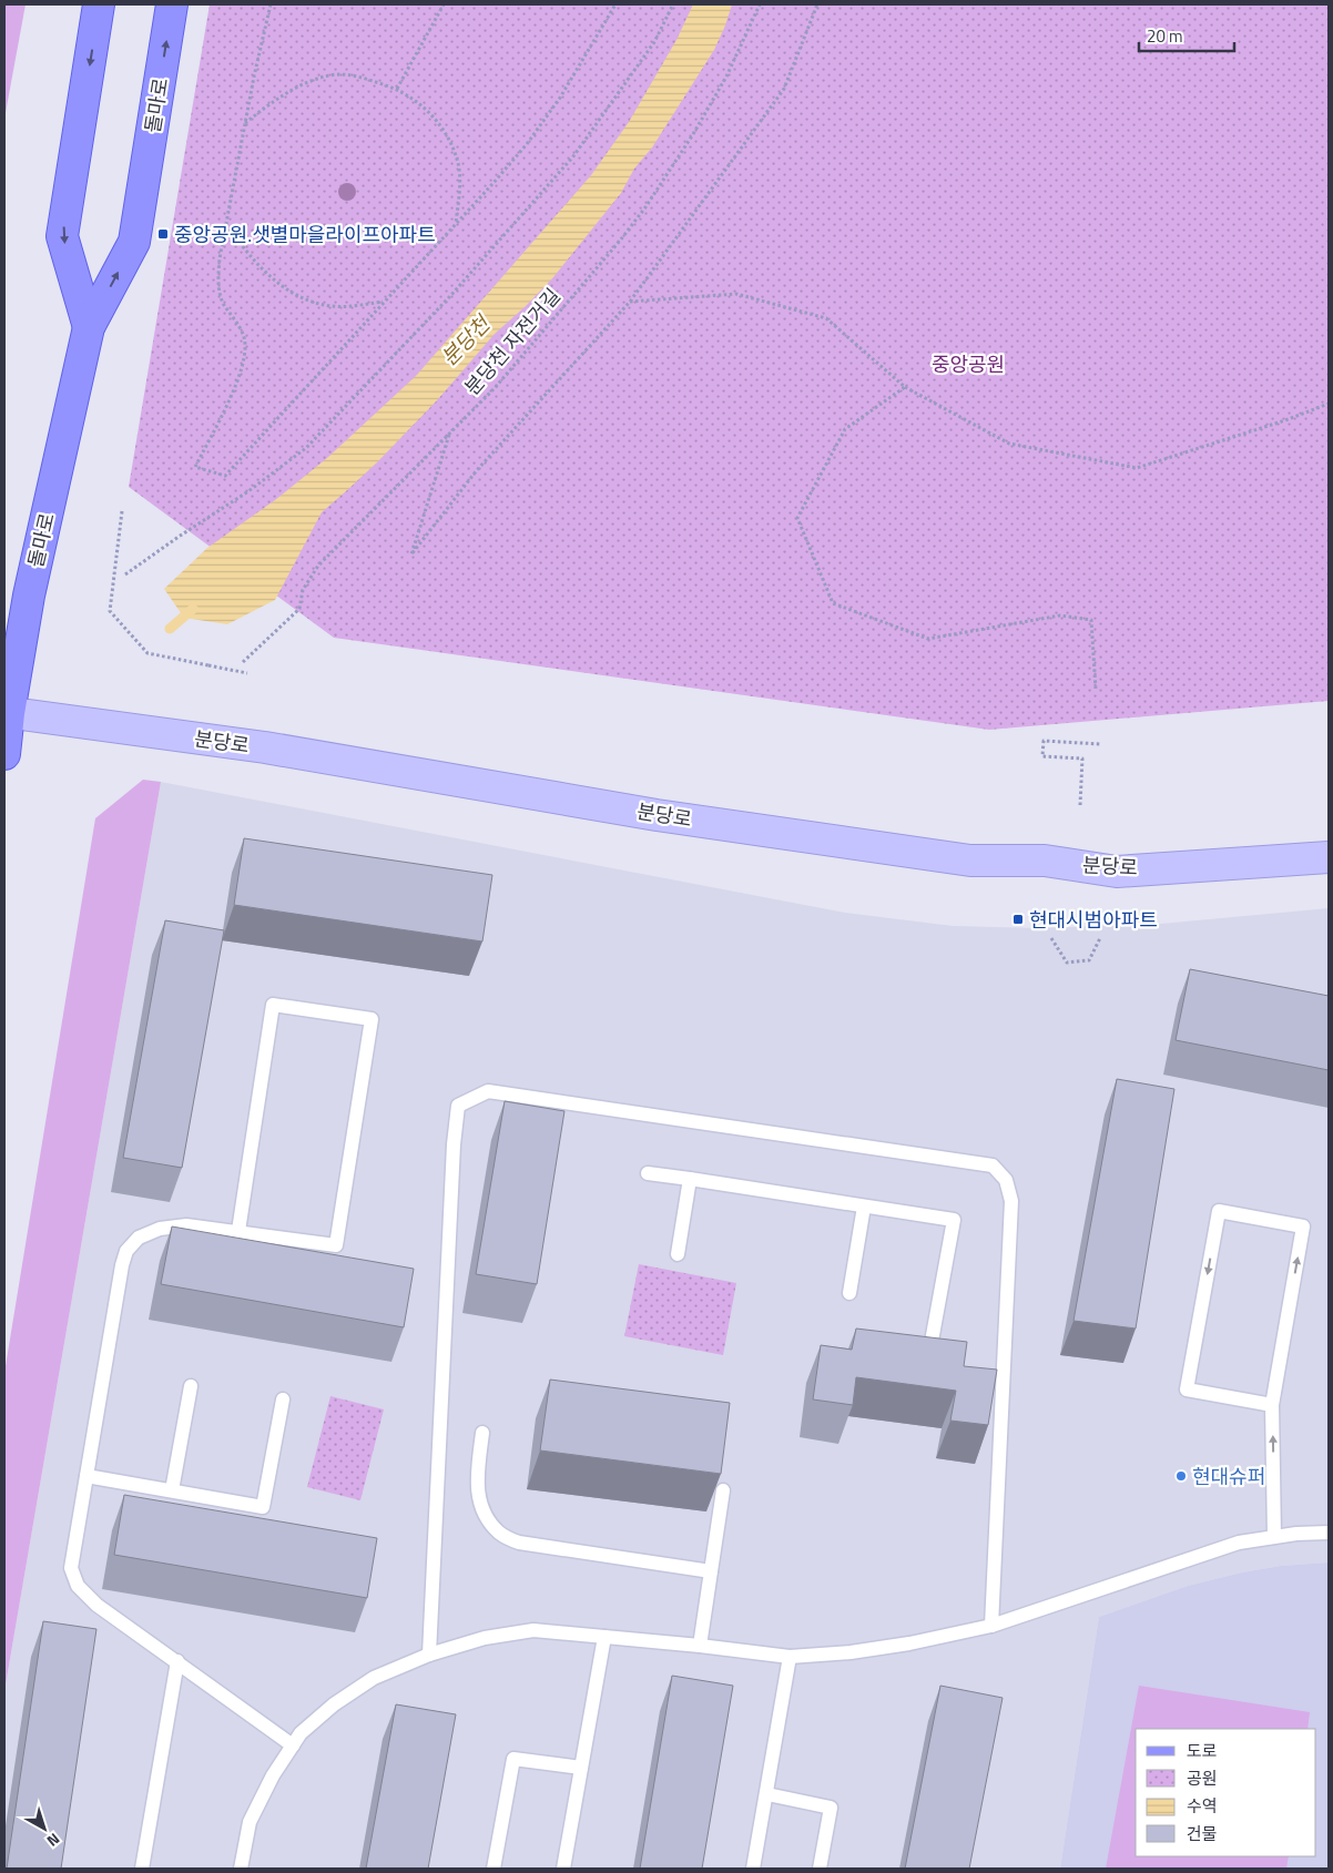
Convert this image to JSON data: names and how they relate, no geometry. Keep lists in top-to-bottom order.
{
  "streets": {
    "main road": ["돌마로", "분당로"],
    "path": ["분당천 자전거길"]
  },
  "crossings": [
    ["돌마로", "분당로"]
  ],
  "water": ["분당천"],
  "parks": ["중앙공원"],
  "places": {
    "transit": ["중앙공원.샛별마을라이프아파트", "현대시범아파트"],
    "other": ["현대슈퍼"]
  },
  "legend": [
    "도로",
    "공원",
    "수역",
    "건물"
  ],
  "scale_bar": "20 m",
  "north": "bottom right"
}
